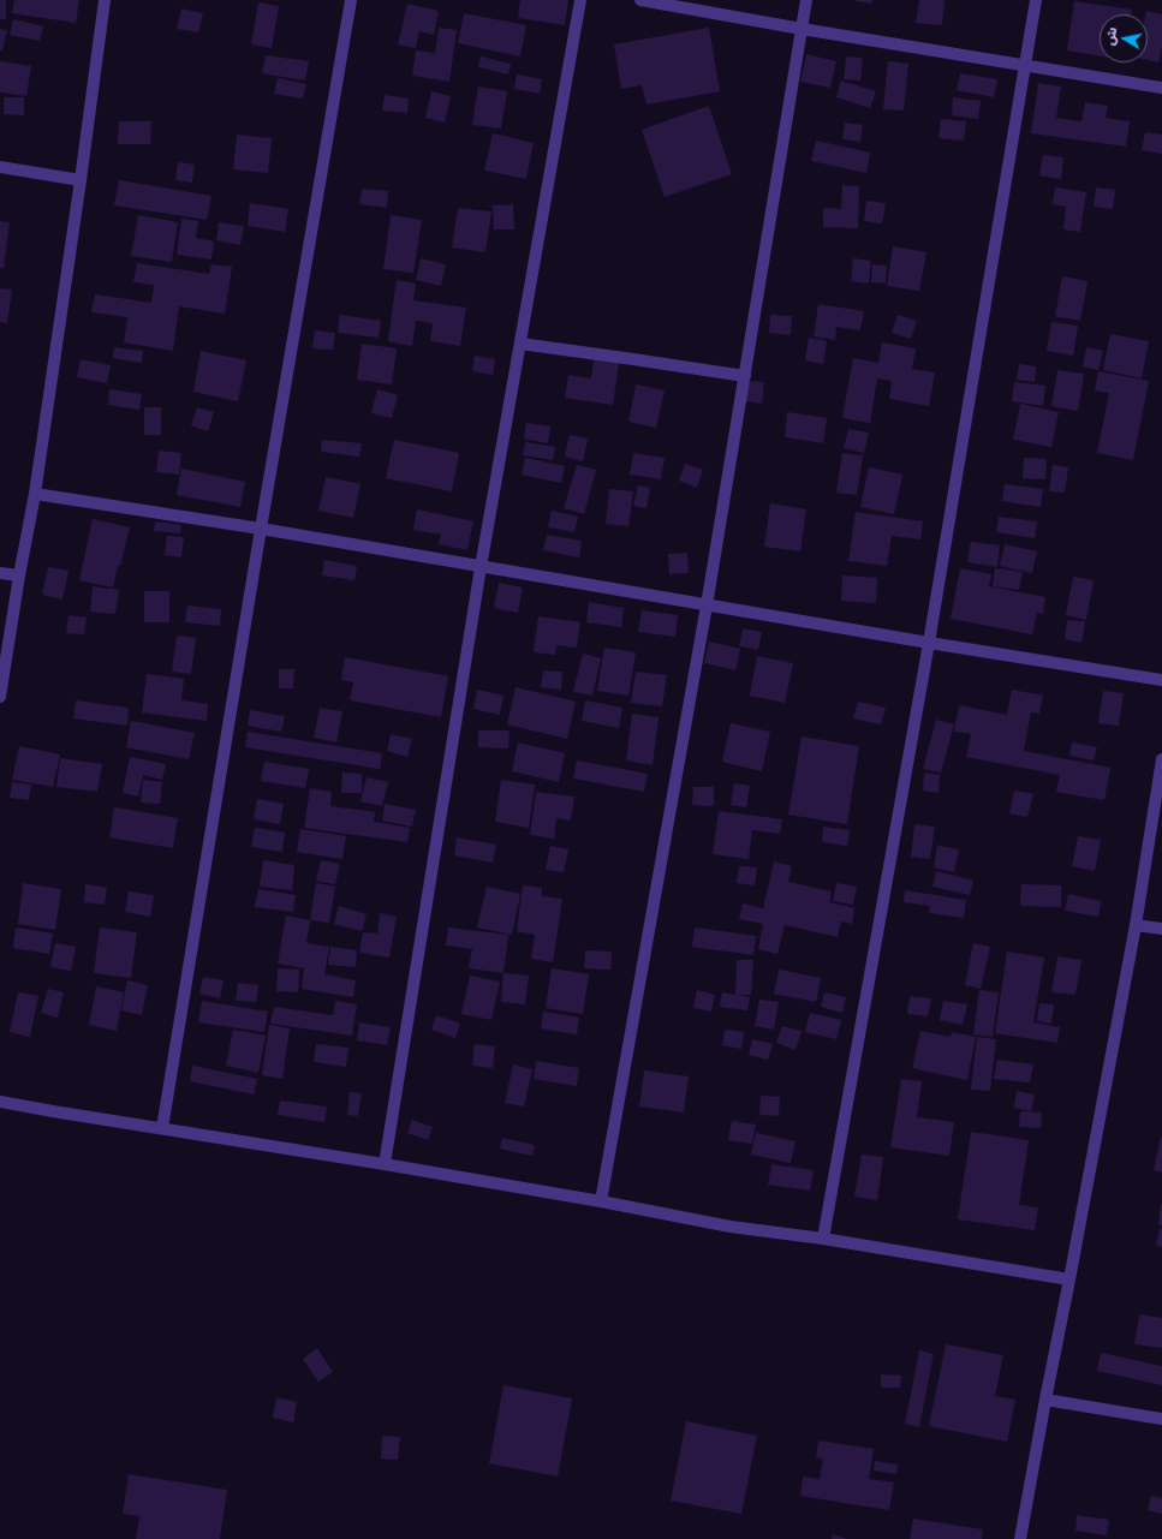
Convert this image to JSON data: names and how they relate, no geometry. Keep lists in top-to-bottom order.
{
  "north": "left"
}
